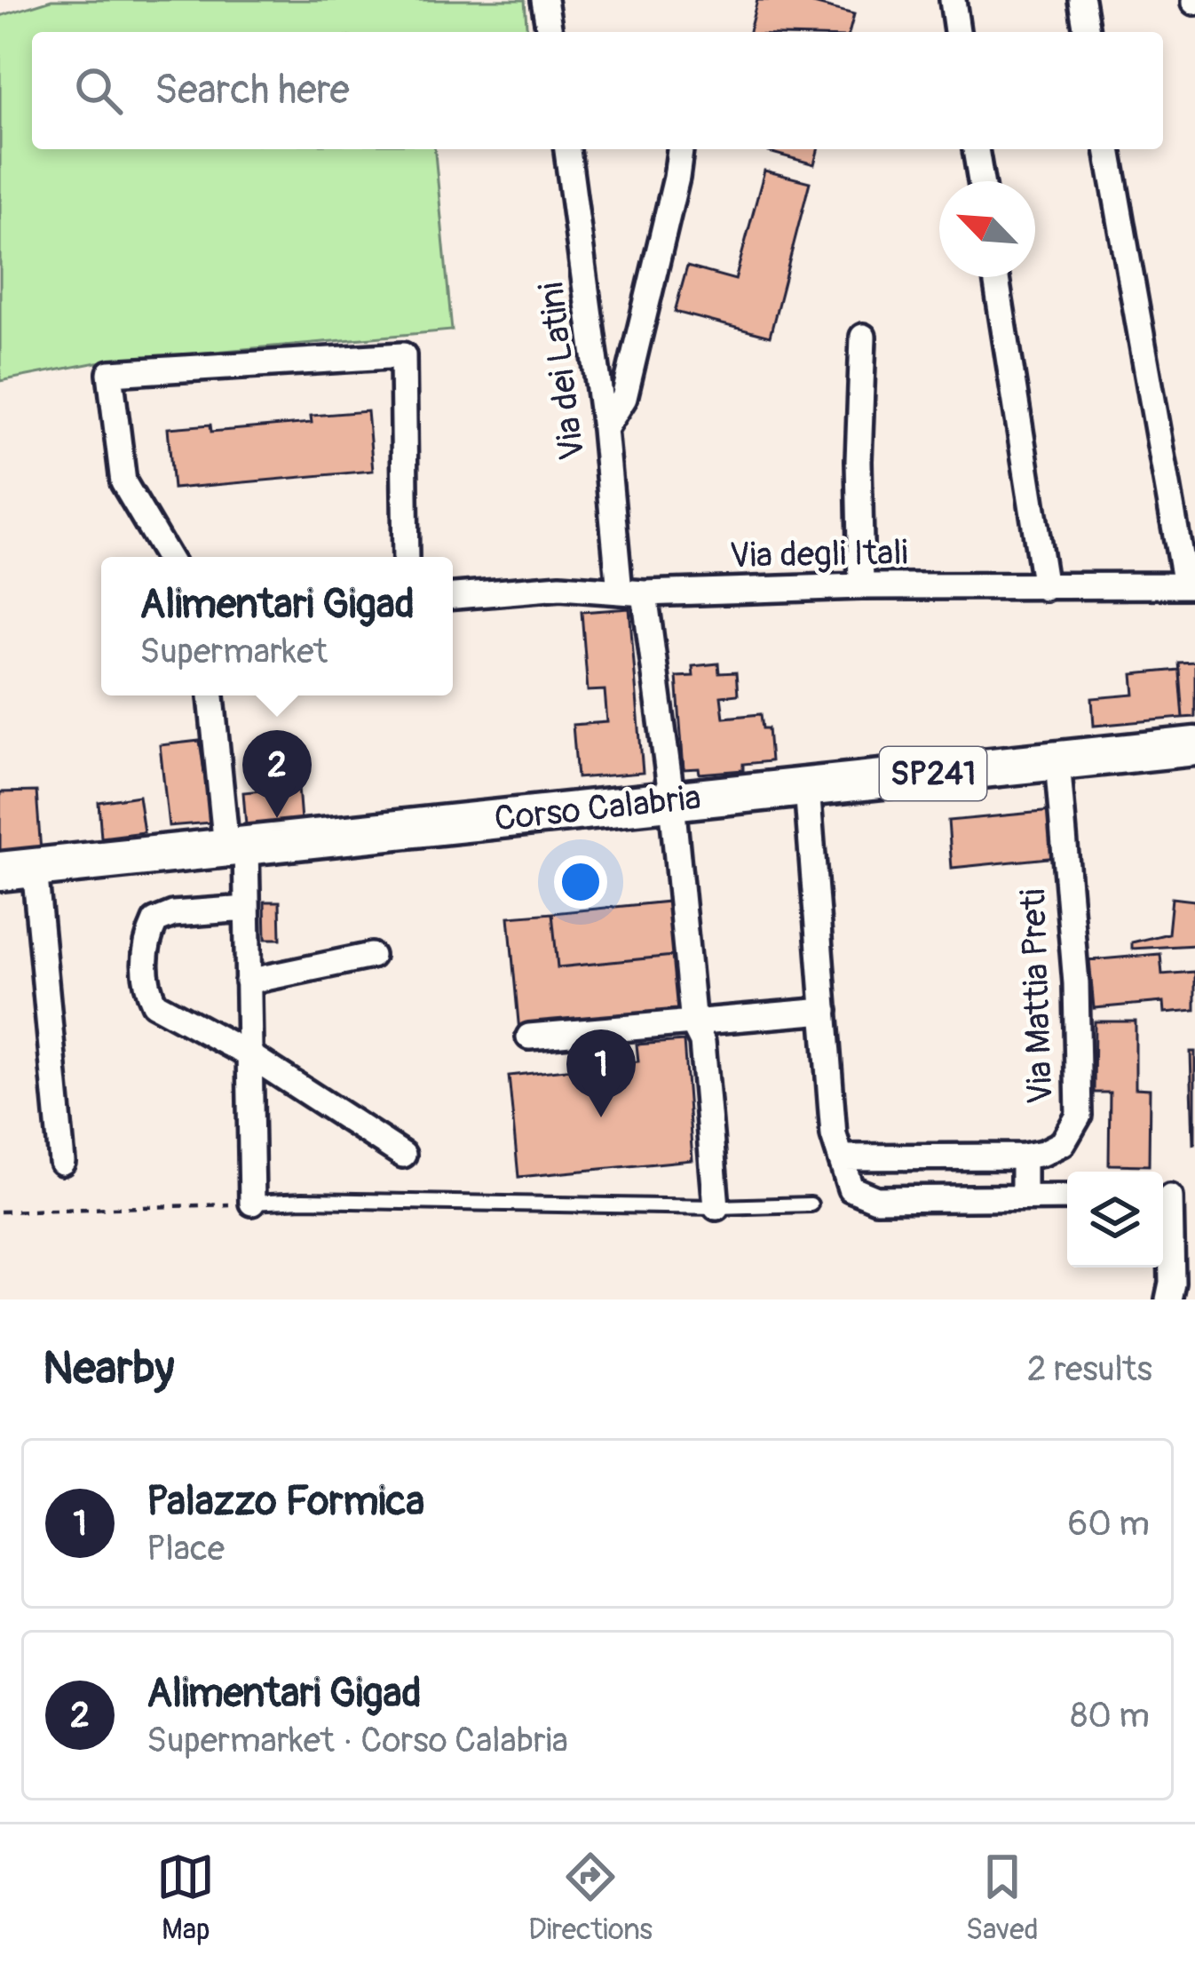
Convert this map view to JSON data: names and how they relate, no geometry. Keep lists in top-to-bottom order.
{
  "streets": {
    "main road": ["SP241", "Corso Calabria"],
    "street": ["Via dei Latini", "Via degli Itali", "Via Mattia Preti"]
  },
  "crossings": [
    ["Via dei Latini", "Via degli Itali"],
    ["Via dei Latini", "Corso Calabria"],
    ["Corso Calabria", "Via Mattia Preti"]
  ],
  "north": "top left",
  "page": {
    "search": "Search here",
    "popup": ["Alimentari Gigad", "Supermarket"],
    "pins": ["2", "1"],
    "heading": ["Nearby", "2 results"],
    "list": [
      {
        "mark": "1",
        "name": "Palazzo Formica",
        "note": "Place",
        "value": "60 m"
      },
      {
        "mark": "2",
        "name": "Alimentari Gigad",
        "note": "Supermarket · Corso Calabria",
        "value": "80 m"
      }
    ],
    "nav": ["Map", "Directions", "Saved"]
  }
}
